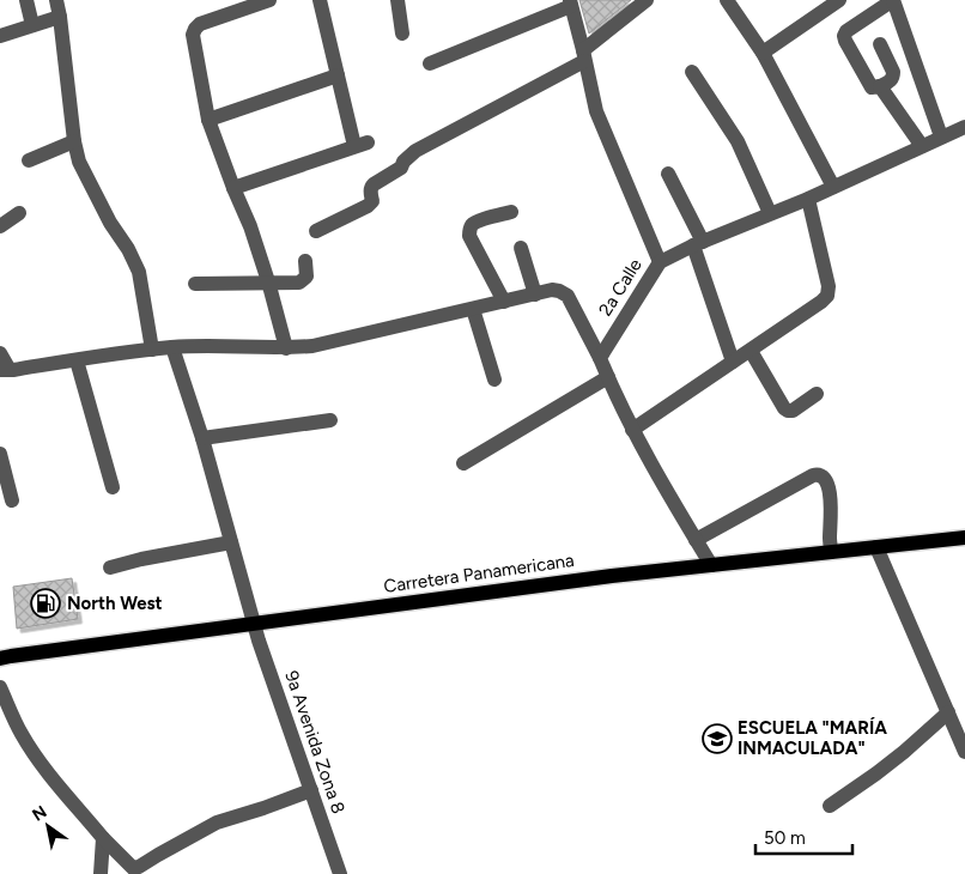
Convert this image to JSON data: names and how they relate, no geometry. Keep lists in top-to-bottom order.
{
  "streets": {
    "main road": ["Carretera Panamericana"],
    "street": ["2a Calle", "9a Avenida Zona 8"]
  },
  "crossings": [
    ["Carretera Panamericana", "9a Avenida Zona 8"]
  ],
  "places": {
    "fuel station": ["North West"],
    "school or university": ["ESCUELA \"MARÍA INMACULADA\""]
  },
  "scale_bar": "50 m",
  "north": "top left"
}
